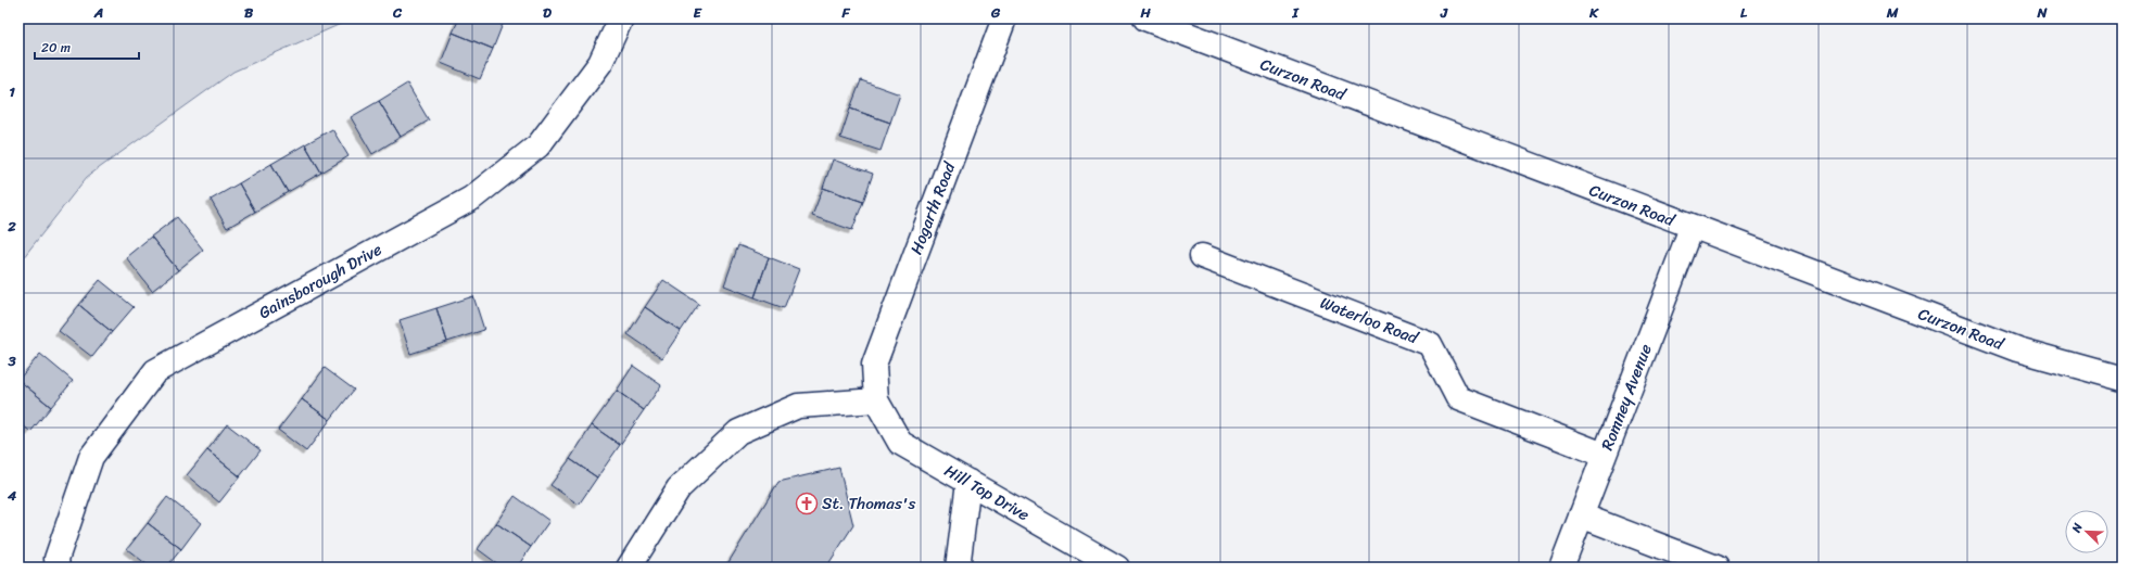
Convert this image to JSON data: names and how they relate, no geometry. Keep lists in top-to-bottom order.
{
  "streets": {
    "street": [
      "Curzon Road",
      "Hogarth Road",
      "Gainsborough Drive",
      "Waterloo Road",
      "Romney Avenue",
      "Hill Top Drive"
    ]
  },
  "crossings": [
    ["Curzon Road", "Romney Avenue"],
    ["Hogarth Road", "Hill Top Drive"],
    ["Waterloo Road", "Romney Avenue"]
  ],
  "places": {
    "church": ["St. Thomas's"]
  },
  "scale_bar": "20 m",
  "north": "top left",
  "grid": {
    "columns": [
      "A",
      "B",
      "C",
      "D",
      "E",
      "F",
      "G",
      "H",
      "I",
      "J",
      "K",
      "L",
      "M",
      "N"
    ],
    "rows": [
      "1",
      "2",
      "3",
      "4"
    ]
  }
}
